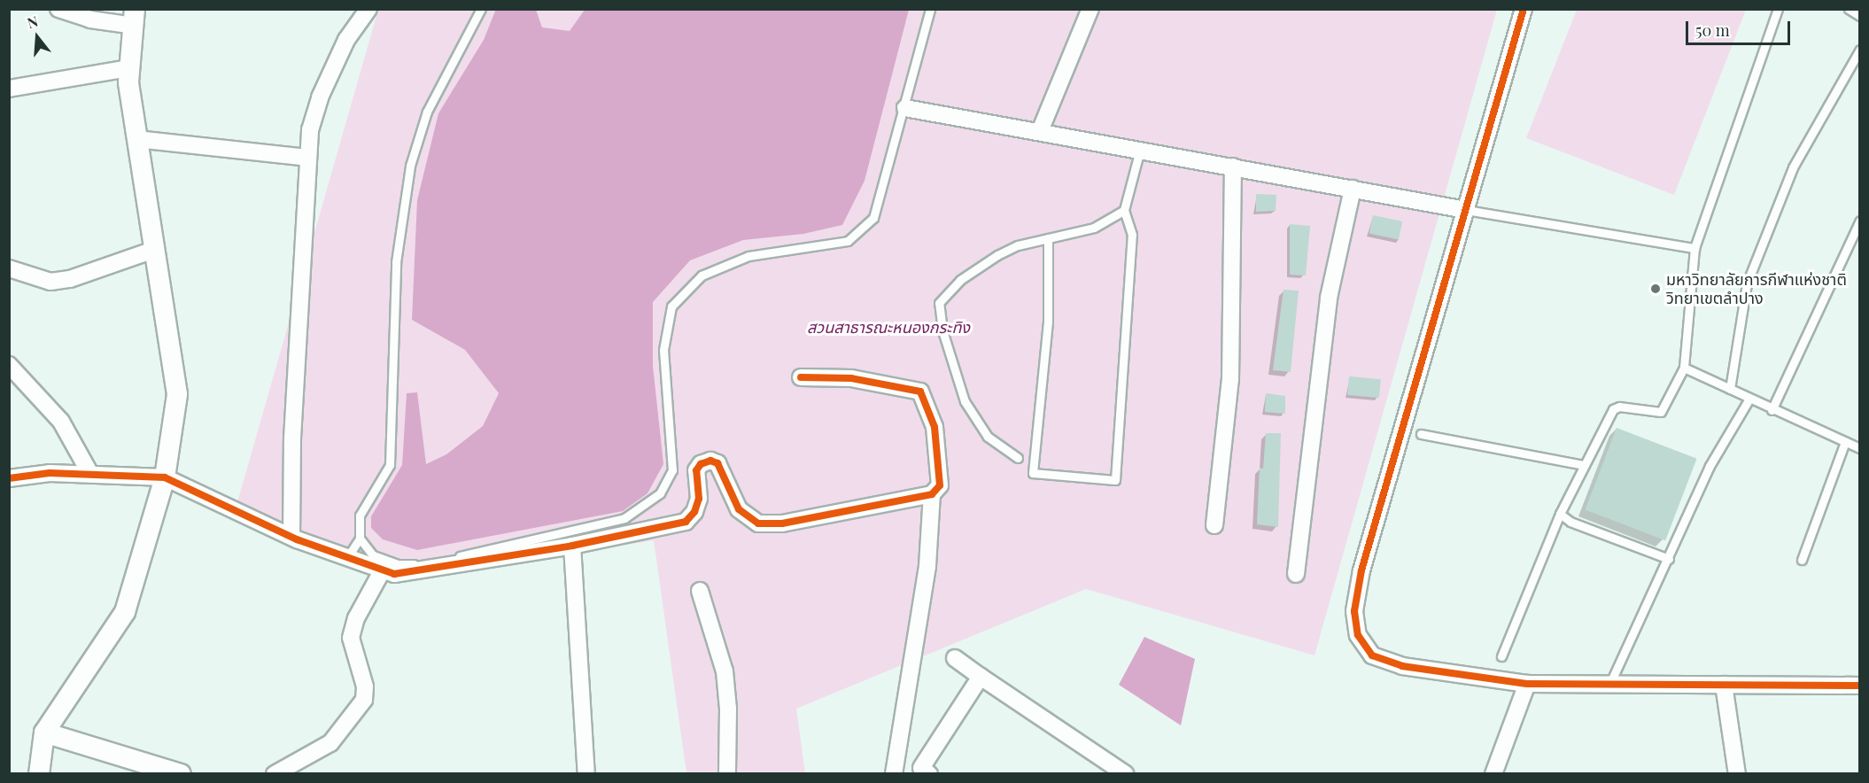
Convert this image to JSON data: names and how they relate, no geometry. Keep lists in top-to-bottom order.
{
  "parks": ["สวนสาธารณะหนองกระทิง"],
  "places": ["มหาวิทยาลัยการกีฬาแห่งชาติ วิทยาเขตลำปาง"],
  "scale_bar": "50 m",
  "north": "top"
}
